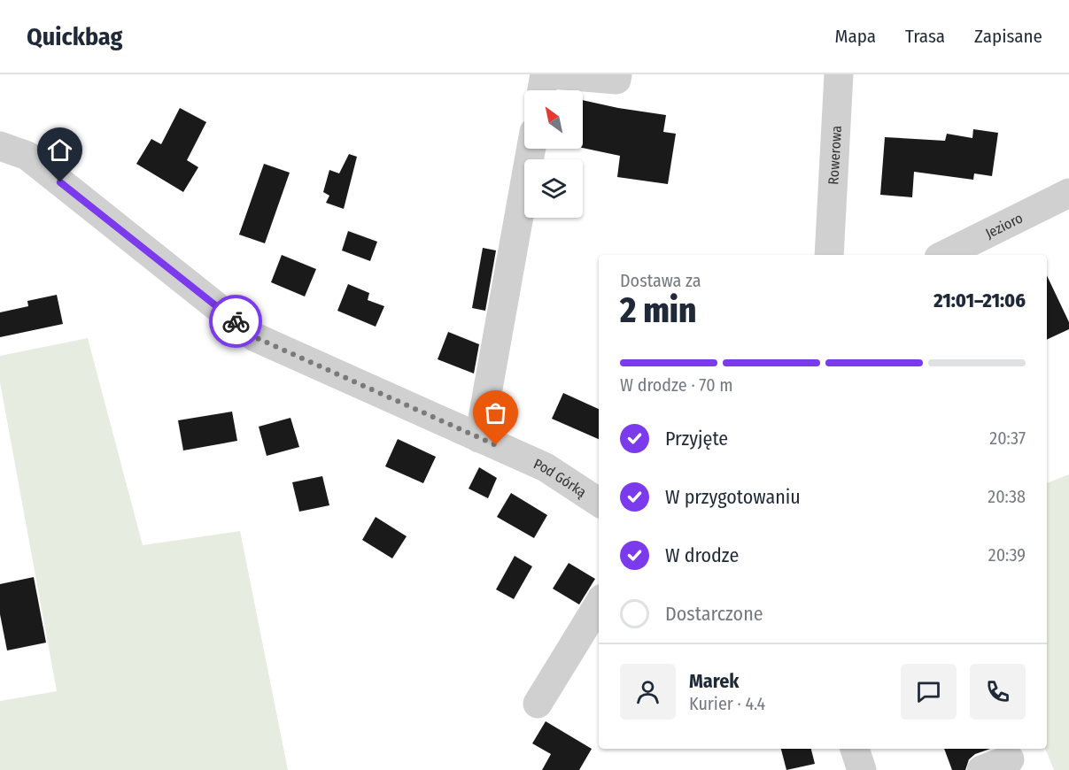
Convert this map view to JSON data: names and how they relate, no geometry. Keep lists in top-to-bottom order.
{
  "streets": {
    "street": ["Rowerowa", "Jezioro", "Pod Górką"]
  },
  "north": "top left",
  "page": {
    "header": "Quickbag",
    "nav": ["Mapa", "Trasa", "Zapisane"],
    "heading": ["2 min", "Dostawa za", "21:01–21:06"],
    "panel": ["Marek", "Kurier · 4.4"],
    "bar": "W drodze · 70 m",
    "list": [
      ["Przyjęte", "20:37"],
      ["W przygotowaniu", "20:38"],
      ["W drodze", "20:39"],
      "Dostarczone"
    ]
  }
}
